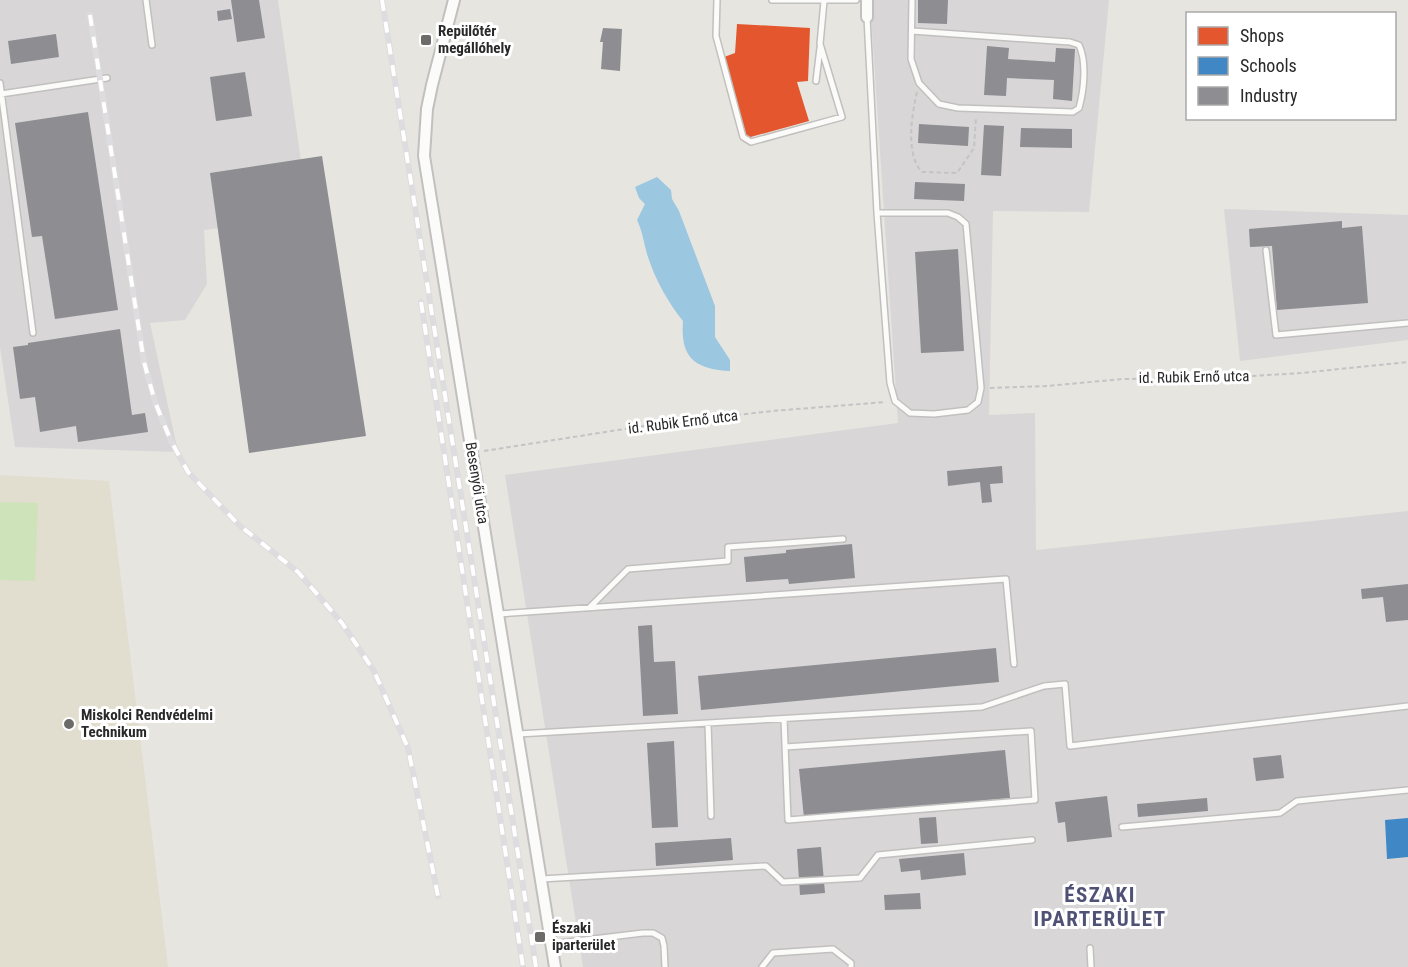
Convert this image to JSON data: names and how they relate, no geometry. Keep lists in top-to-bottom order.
{
  "streets": {
    "street": ["Besenyői utca"],
    "path": ["id. Rubik Ernő utca"]
  },
  "crossings": [
    ["id. Rubik Ernő utca", "Besenyői utca"]
  ],
  "districts": ["ÉSZAKI IPARTERÜLET"],
  "places": {
    "transit": ["Repülőtér megállóhely", "Északi iparterület"],
    "other": ["Miskolci Rendvédelmi Technikum"]
  },
  "legend": ["Shops", "Schools", "Industry"]
}
